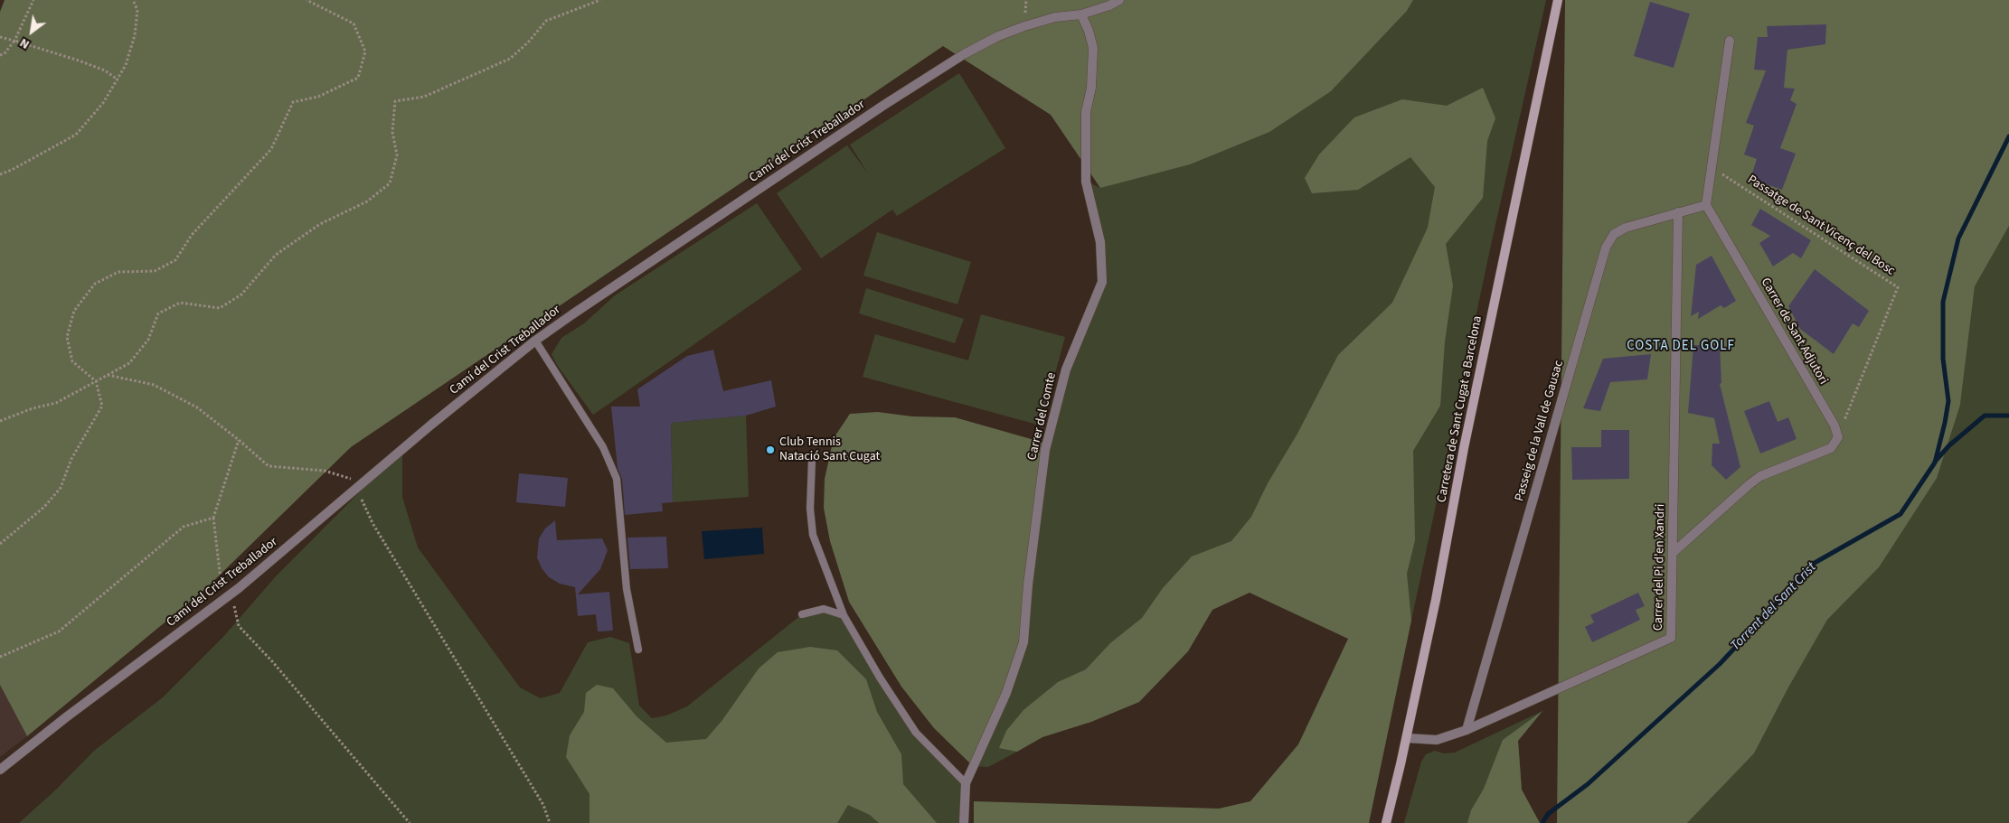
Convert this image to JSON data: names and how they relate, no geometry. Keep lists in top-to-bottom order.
{
  "streets": {
    "main road": ["Carretera de Sant Cugat a Barcelona"],
    "street": [
      "Camí del Crist Treballador",
      "Carrer de Sant Adjutori",
      "Carrer del Comte",
      "Passeig de la Vall de Gausac",
      "Carrer del Pi d'en Xandri"
    ],
    "path": ["Passatge de Sant Vicenç del Bosc"]
  },
  "crossings": [
    ["Camí del Crist Treballador", "Carrer del Comte"],
    ["Passatge de Sant Vicenç del Bosc", "Carrer de Sant Adjutori"],
    ["Carrer de Sant Adjutori", "Passeig de la Vall de Gausac"],
    ["Carretera de Sant Cugat a Barcelona", "Carrer del Pi d'en Xandri"],
    ["Passeig de la Vall de Gausac", "Carrer del Pi d'en Xandri"]
  ],
  "districts": ["COSTA DEL GOLF"],
  "water": ["Torrent del Sant Crist"],
  "places": ["Club Tennis Natació Sant Cugat"],
  "north": "bottom left"
}
